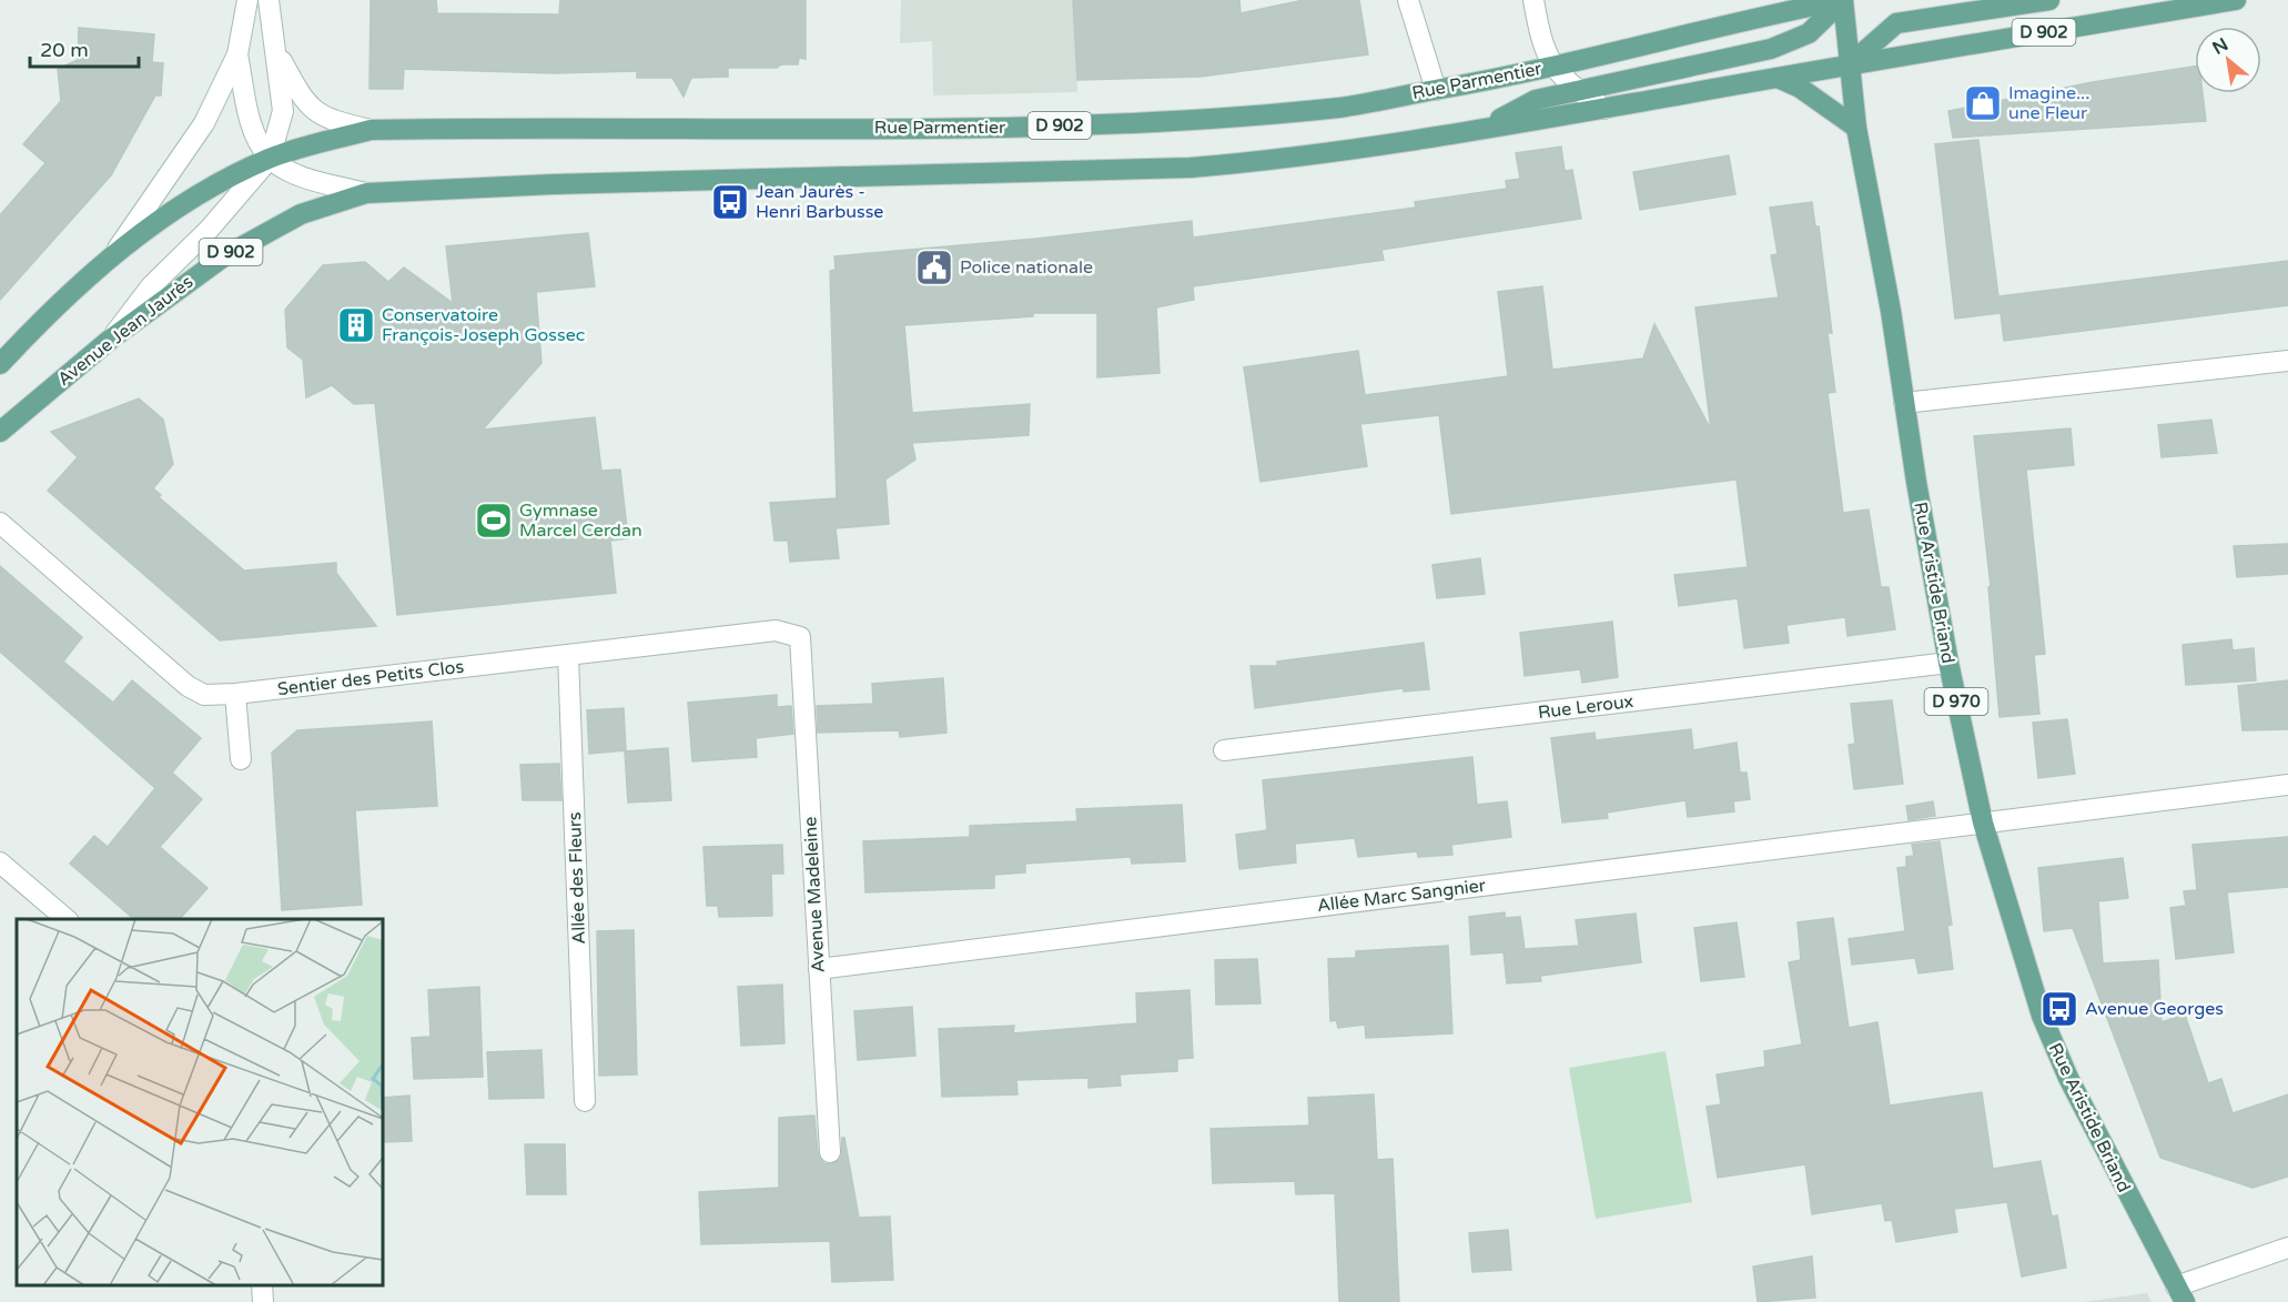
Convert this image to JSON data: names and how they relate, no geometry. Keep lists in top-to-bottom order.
{
  "streets": {
    "main road": [
      "D 902",
      "Rue Parmentier",
      "Avenue Jean Jaurès",
      "Rue Aristide Briand",
      "D 970"
    ],
    "street": [
      "Sentier des Petits Clos",
      "Rue Leroux",
      "Allée des Fleurs",
      "Avenue Madeleine",
      "Allée Marc Sangnier"
    ]
  },
  "crossings": [
    ["D 902", "Rue Parmentier"],
    ["D 902", "Avenue Jean Jaurès"],
    ["D 902", "Rue Aristide Briand"],
    ["Rue Parmentier", "Rue Aristide Briand"],
    ["Rue Aristide Briand", "Rue Leroux"],
    ["Rue Aristide Briand", "Allée Marc Sangnier"],
    ["Sentier des Petits Clos", "Allée des Fleurs"],
    ["Sentier des Petits Clos", "Avenue Madeleine"],
    ["Avenue Madeleine", "Allée Marc Sangnier"]
  ],
  "places": {
    "shop": ["Imagine... une Fleur"],
    "bus stop": ["Jean Jaurès - Henri Barbusse", "Avenue Georges"],
    "public building": ["Police nationale"],
    "building": ["Conservatoire François-Joseph Gossec"],
    "sports": ["Gymnase Marcel Cerdan"]
  },
  "scale_bar": "20 m",
  "north": "top left"
}
